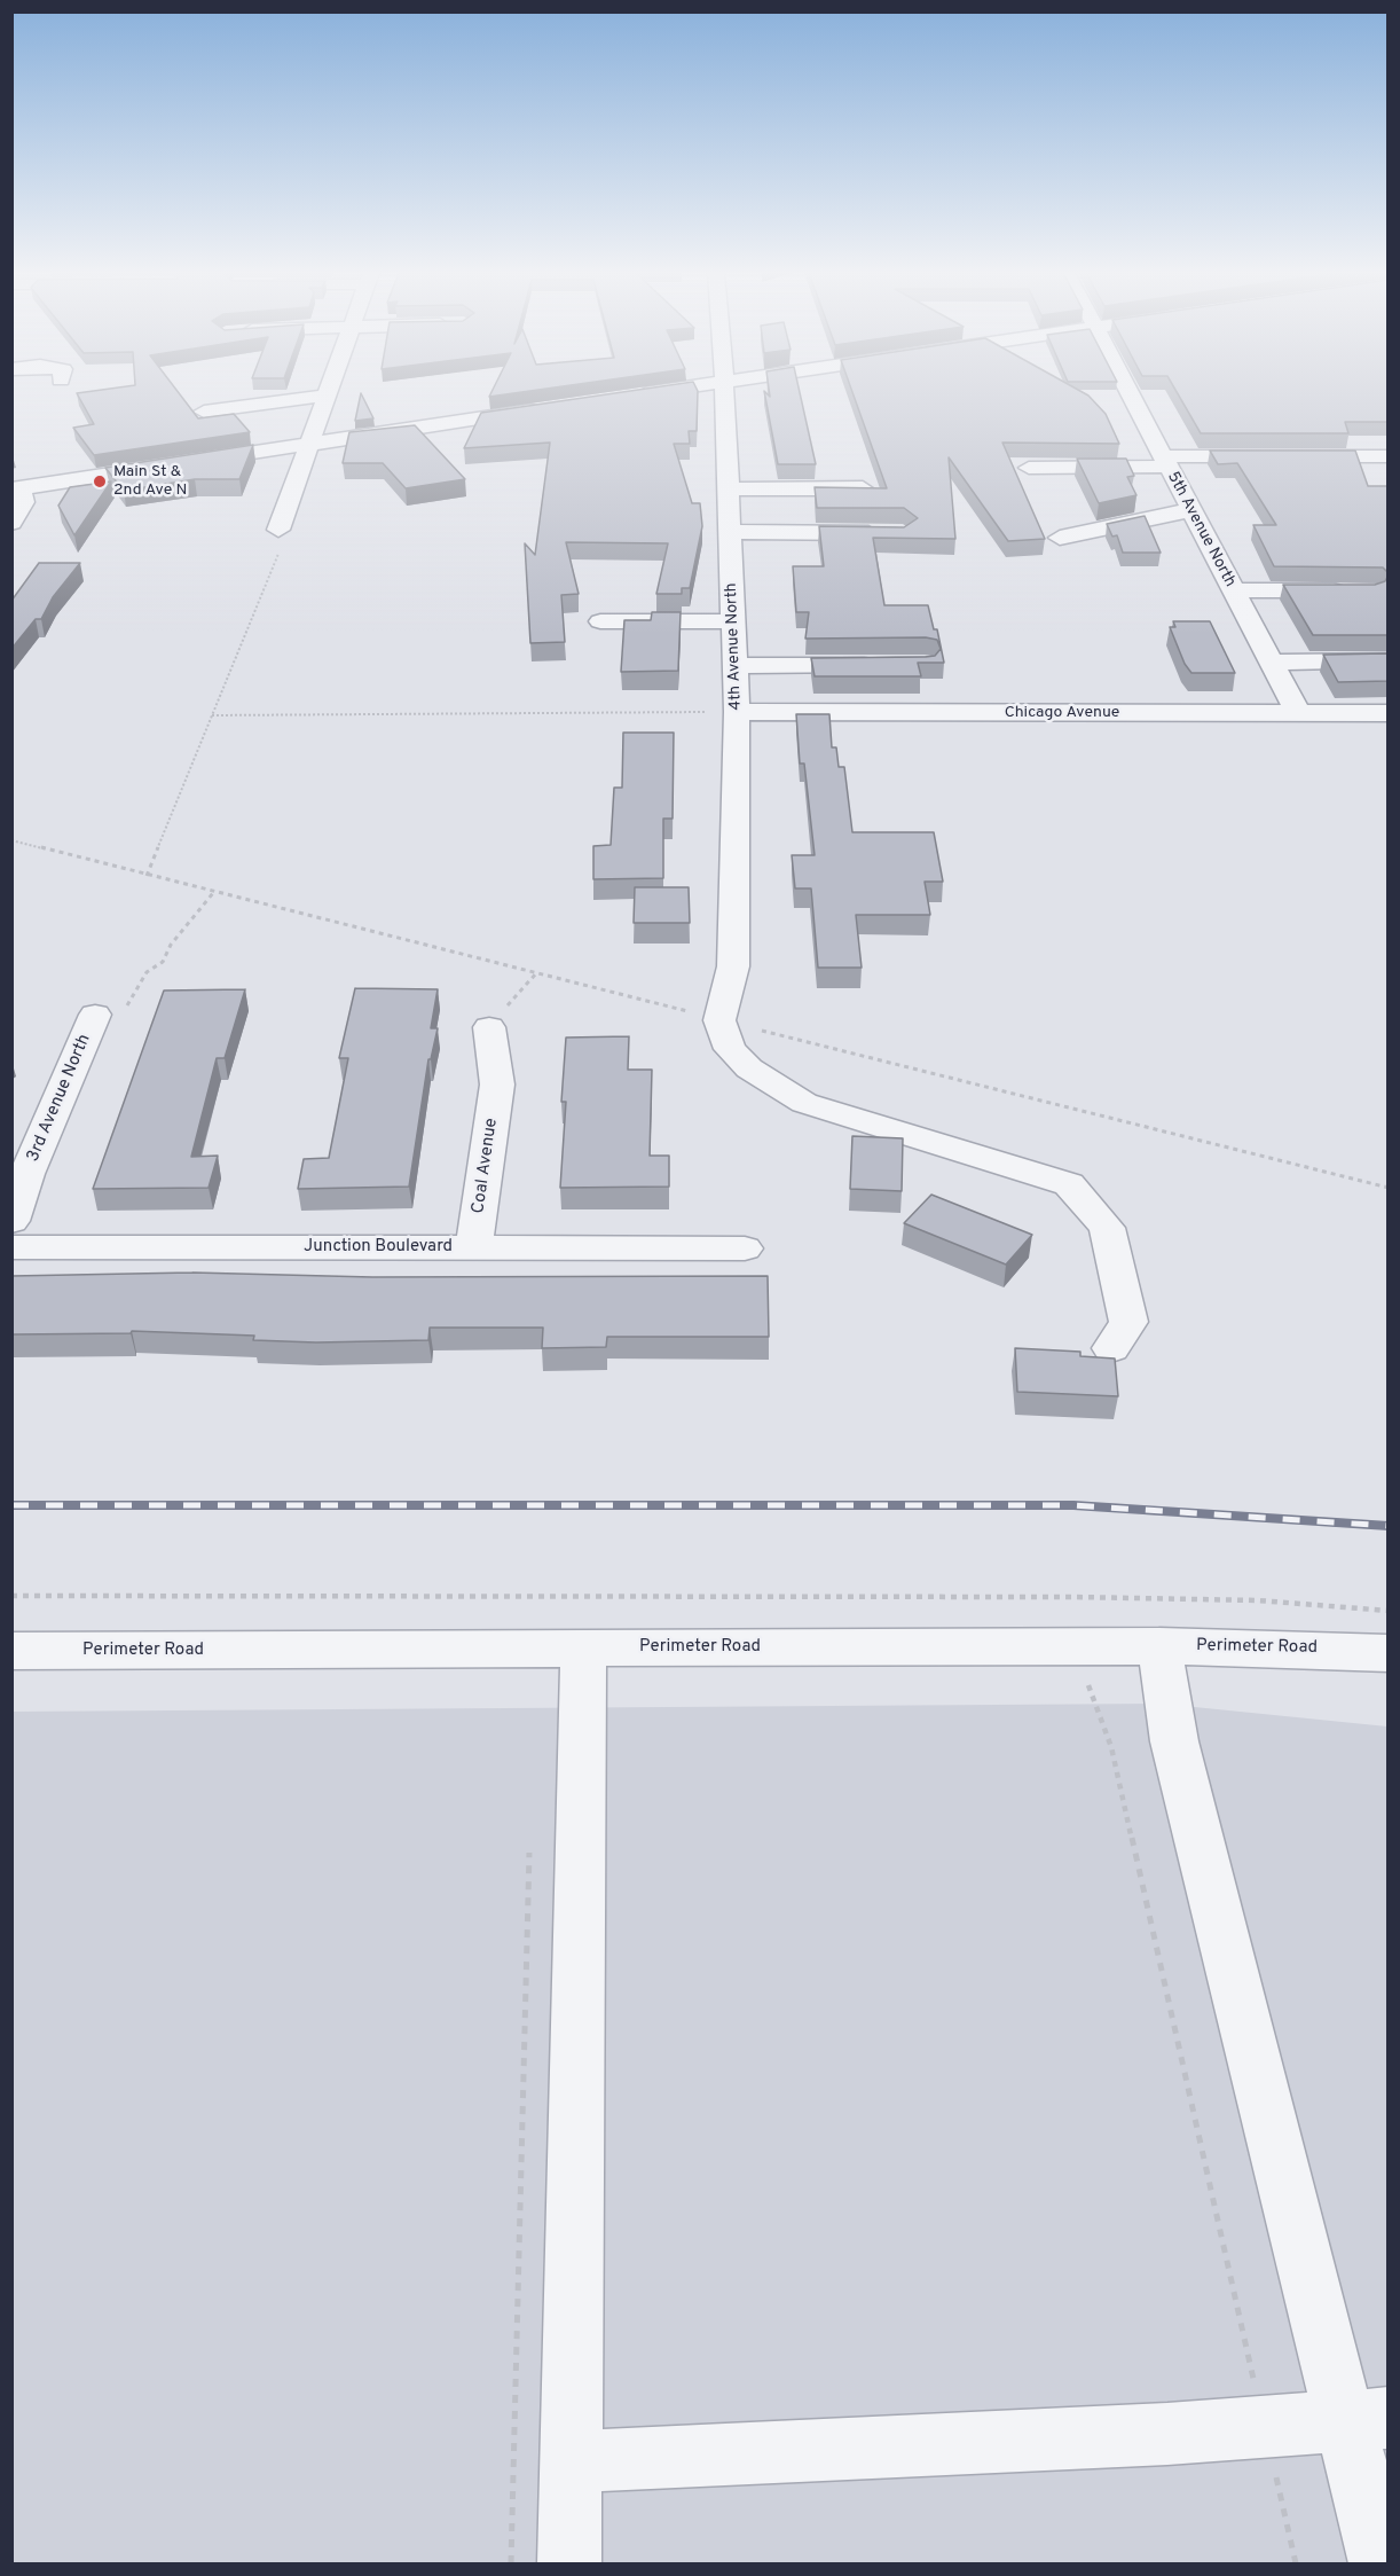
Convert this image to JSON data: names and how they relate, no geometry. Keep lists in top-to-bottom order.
{
  "streets": {
    "street": [
      "5th Avenue North",
      "4th Avenue North",
      "Chicago Avenue",
      "3rd Avenue North",
      "Coal Avenue",
      "Junction Boulevard",
      "Perimeter Road"
    ]
  },
  "crossings": [
    ["5th Avenue North", "Chicago Avenue"],
    ["4th Avenue North", "Chicago Avenue"],
    ["Coal Avenue", "Junction Boulevard"]
  ],
  "places": ["Main St & 2nd Ave N"]
}
